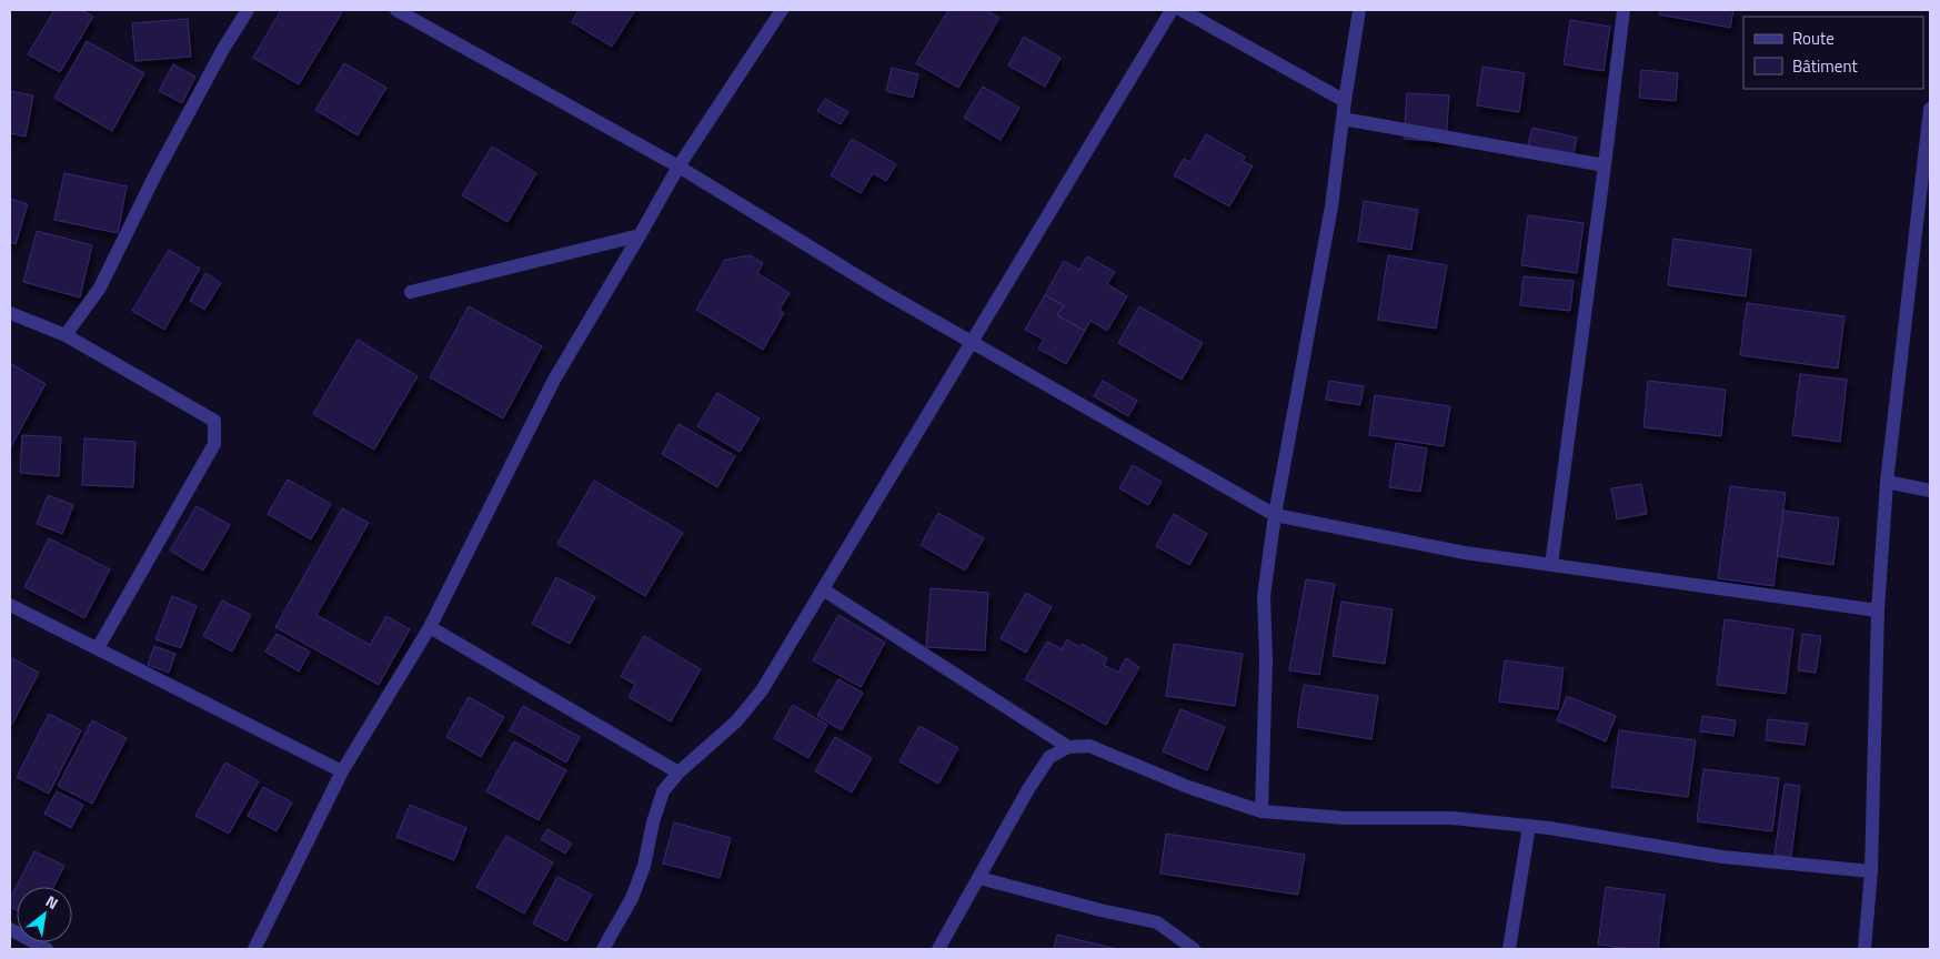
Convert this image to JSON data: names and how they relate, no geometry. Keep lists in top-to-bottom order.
{
  "legend": ["Route", "Bâtiment"],
  "north": "top right"
}
